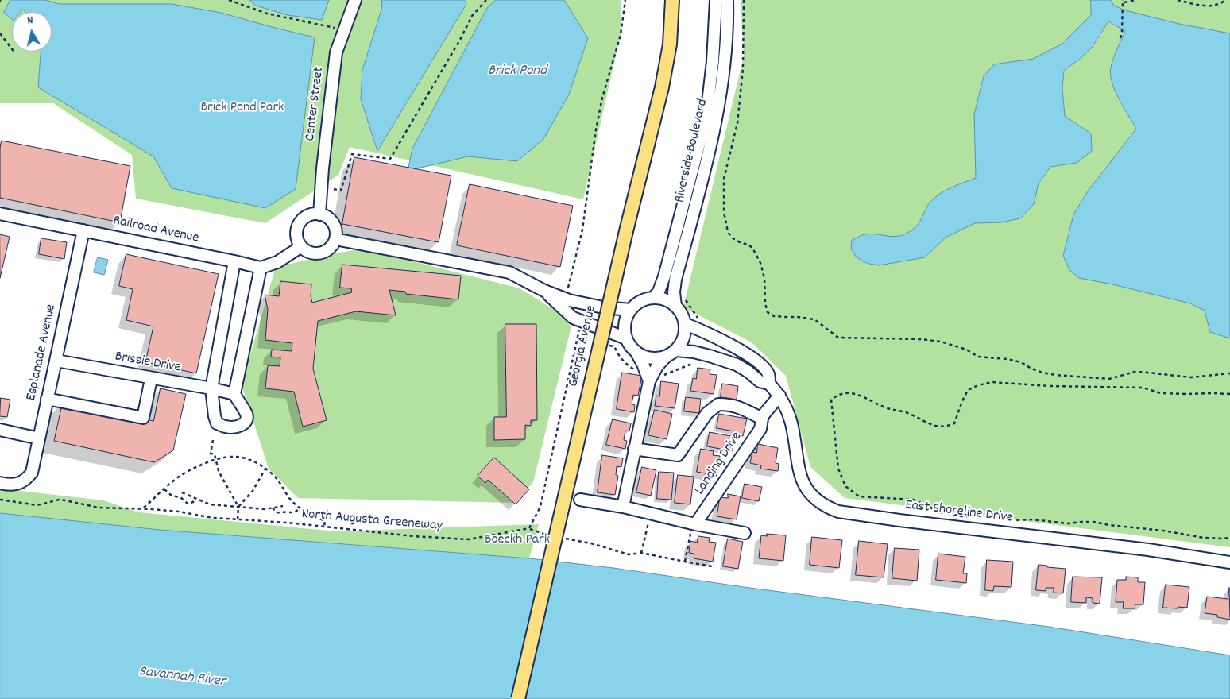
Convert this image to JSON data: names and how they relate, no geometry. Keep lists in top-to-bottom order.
{
  "streets": {
    "main road": ["Georgia Avenue"],
    "street": [
      "Center Street",
      "Riverside Boulevard",
      "Railroad Avenue",
      "Esplanade Avenue",
      "Brissie Drive",
      "Landing Drive",
      "East Shoreline Drive"
    ],
    "path": ["North Augusta Greeneway"]
  },
  "crossings": [
    ["Railroad Avenue", "Esplanade Avenue"],
    ["Esplanade Avenue", "Brissie Drive"],
    ["Landing Drive", "East Shoreline Drive"]
  ],
  "water": ["Brick Pond", "Savannah River"],
  "parks": ["Brick Pond Park", "Boeckh Park"],
  "north": "top"
}
